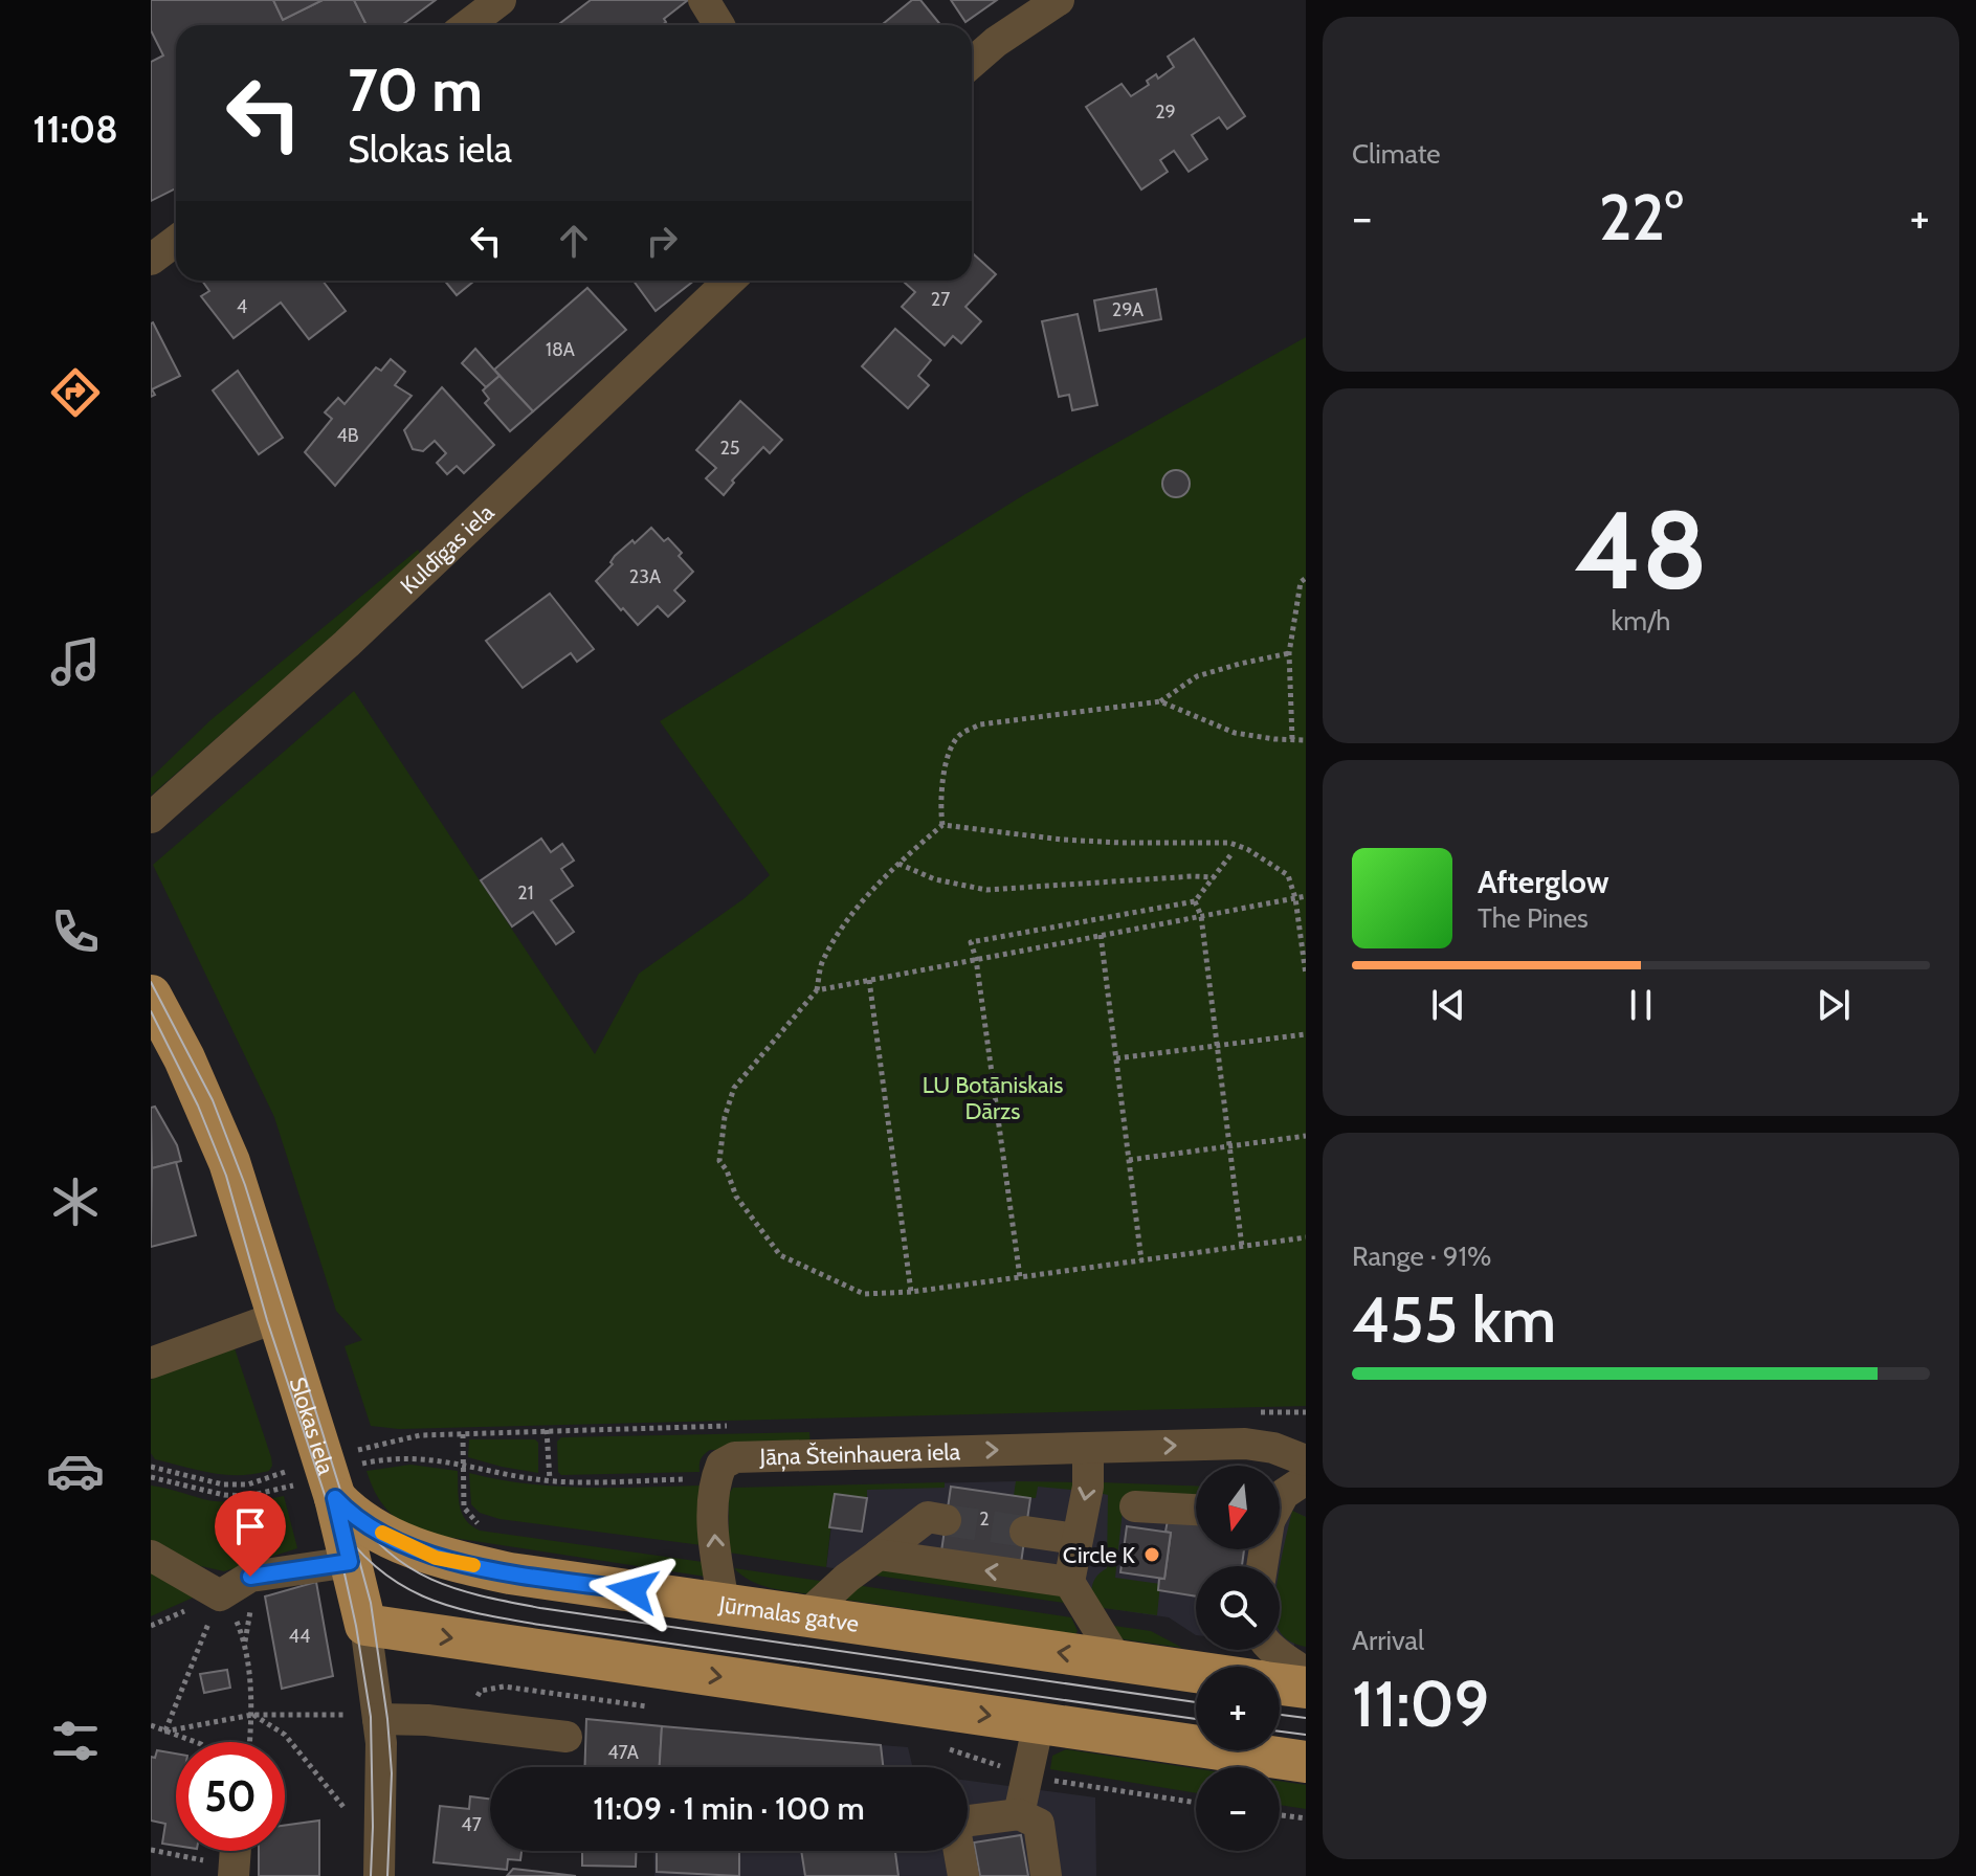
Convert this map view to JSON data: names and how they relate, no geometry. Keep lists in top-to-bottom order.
{
  "streets": {
    "main road": ["Slokas iela", "Jūrmalas gatve"],
    "street": ["Kuldīgas iela", "Jāņa Šteinhauera iela"]
  },
  "crossings": [
    ["Slokas iela", "Jūrmalas gatve"]
  ],
  "parks": ["LU Botāniskais Dārzs"],
  "places": ["Circle K"],
  "house_numbers": [
    "29",
    "27",
    "4",
    "29A",
    "18A",
    "4B",
    "25",
    "23A",
    "21",
    "2",
    "44",
    "47A",
    "47"
  ],
  "north": "bottom",
  "page": {
    "tabs": "11:08",
    "tile": [
      "Climate",
      ["48", "km/h"],
      ["Range · 91%", "455 km"],
      ["Arrival", "11:09"]
    ],
    "turn": ["70 m", "Slokas iela"],
    "heat": ["−", "22°", "+"],
    "song": ["Afterglow", "The Pines"],
    "map_buttons": ["+", "−"],
    "limit": "50",
    "trip": "11:09 · 1 min · 100 m"
  }
}
